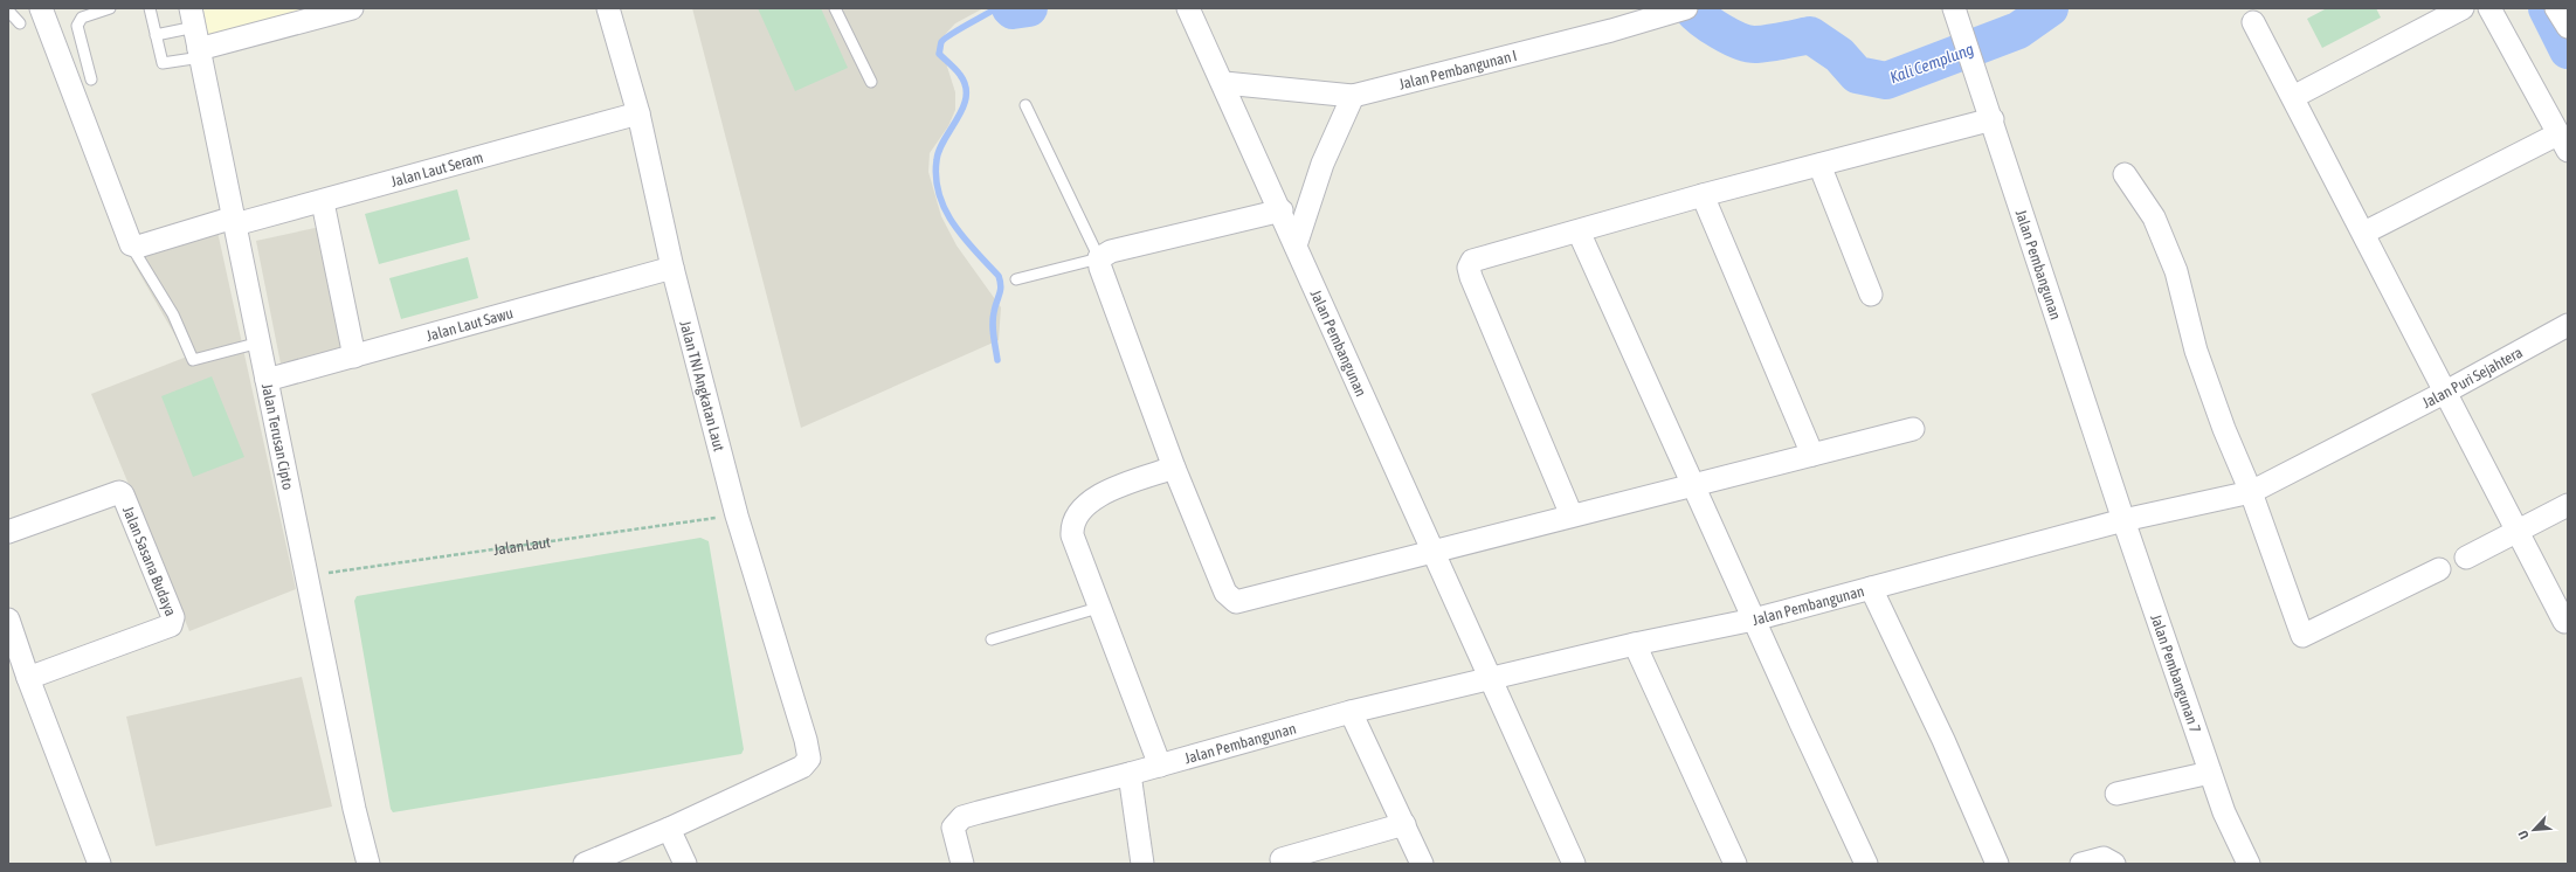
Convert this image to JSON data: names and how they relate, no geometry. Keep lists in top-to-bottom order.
{
  "streets": {
    "street": [
      "Jalan Pembangunan I",
      "Jalan Laut Seram",
      "Jalan Pembangunan",
      "Jalan Laut Sawu",
      "Jalan Puri Sejahtera",
      "Jalan TNI Angkatan Laut",
      "Jalan Terusan Cipto",
      "Jalan Sasana Budaya",
      "Jalan Pembangunan 7"
    ],
    "path": ["Jalan Laut"]
  },
  "crossings": [
    ["Jalan Pembangunan I", "Jalan Pembangunan"],
    ["Jalan Laut Seram", "Jalan TNI Angkatan Laut"],
    ["Jalan Laut Seram", "Jalan Terusan Cipto"],
    ["Jalan Pembangunan", "Jalan Puri Sejahtera"],
    ["Jalan Pembangunan", "Jalan Pembangunan 7"],
    ["Jalan Laut Sawu", "Jalan TNI Angkatan Laut"],
    ["Jalan Laut Sawu", "Jalan Terusan Cipto"],
    ["Jalan TNI Angkatan Laut", "Jalan Laut"],
    ["Jalan Terusan Cipto", "Jalan Laut"]
  ],
  "water": ["Kali Cemplung"],
  "north": "bottom left"
}
